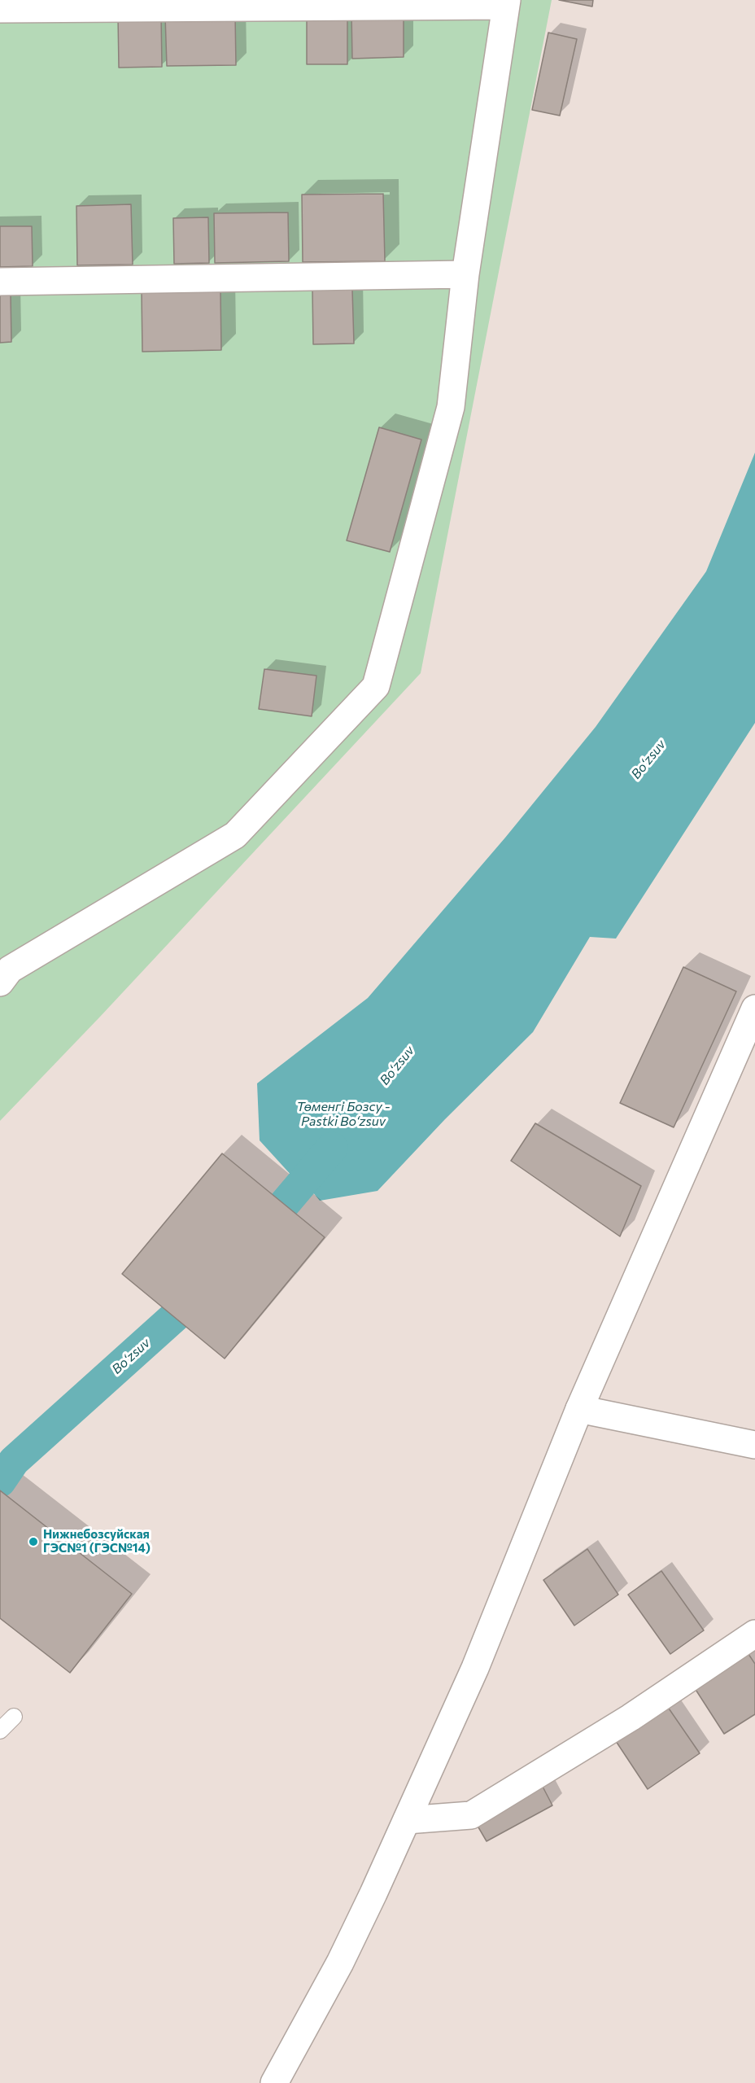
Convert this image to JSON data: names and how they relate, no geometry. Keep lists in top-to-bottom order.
{
  "water": ["Boʻzsuv", "Төменгі Бозсу - Pastki Boʻzsuv"],
  "places": ["Нижнебозсуйская ГЭС№1 (ГЭС№14)"]
}
